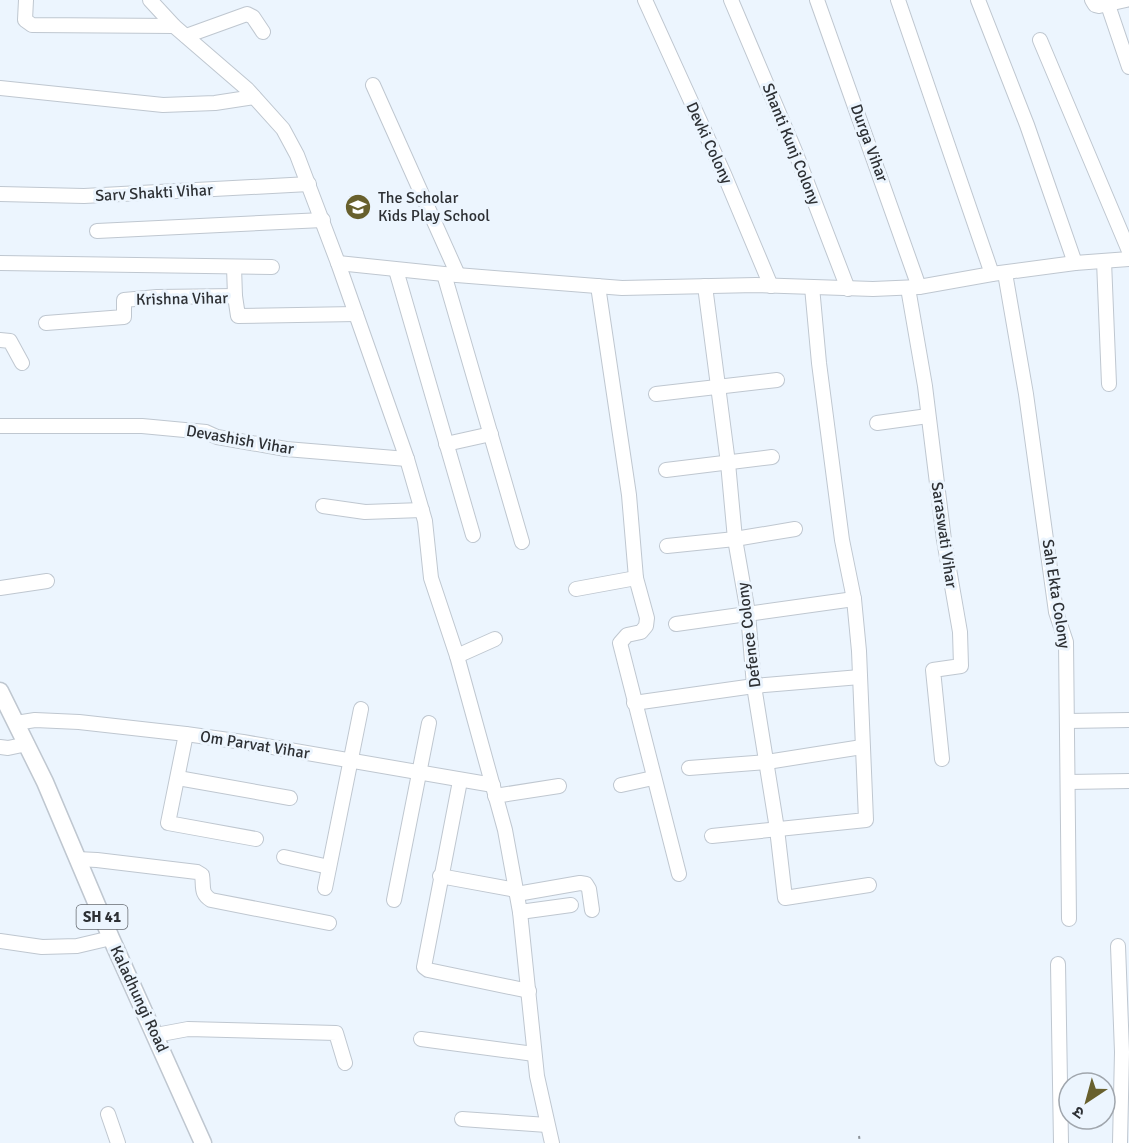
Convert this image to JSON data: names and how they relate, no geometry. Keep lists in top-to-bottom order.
{
  "streets": {
    "main road": ["SH 41", "Kaladhungi Road"],
    "street": [
      "Devki Colony",
      "Durga Vihar",
      "Shanti Kunj Colony",
      "Sarv Shakti Vihar",
      "Krishna Vihar",
      "Devashish Vihar",
      "Saraswati Vihar",
      "Sah Ekta Colony",
      "Defence Colony",
      "Om Parvat Vihar"
    ]
  },
  "crossings": [
    ["Durga Vihar", "Saraswati Vihar"],
    ["Om Parvat Vihar", "Kaladhungi Road"]
  ],
  "places": {
    "school or university": ["The Scholar Kids Play School"]
  },
  "north": "bottom left"
}
